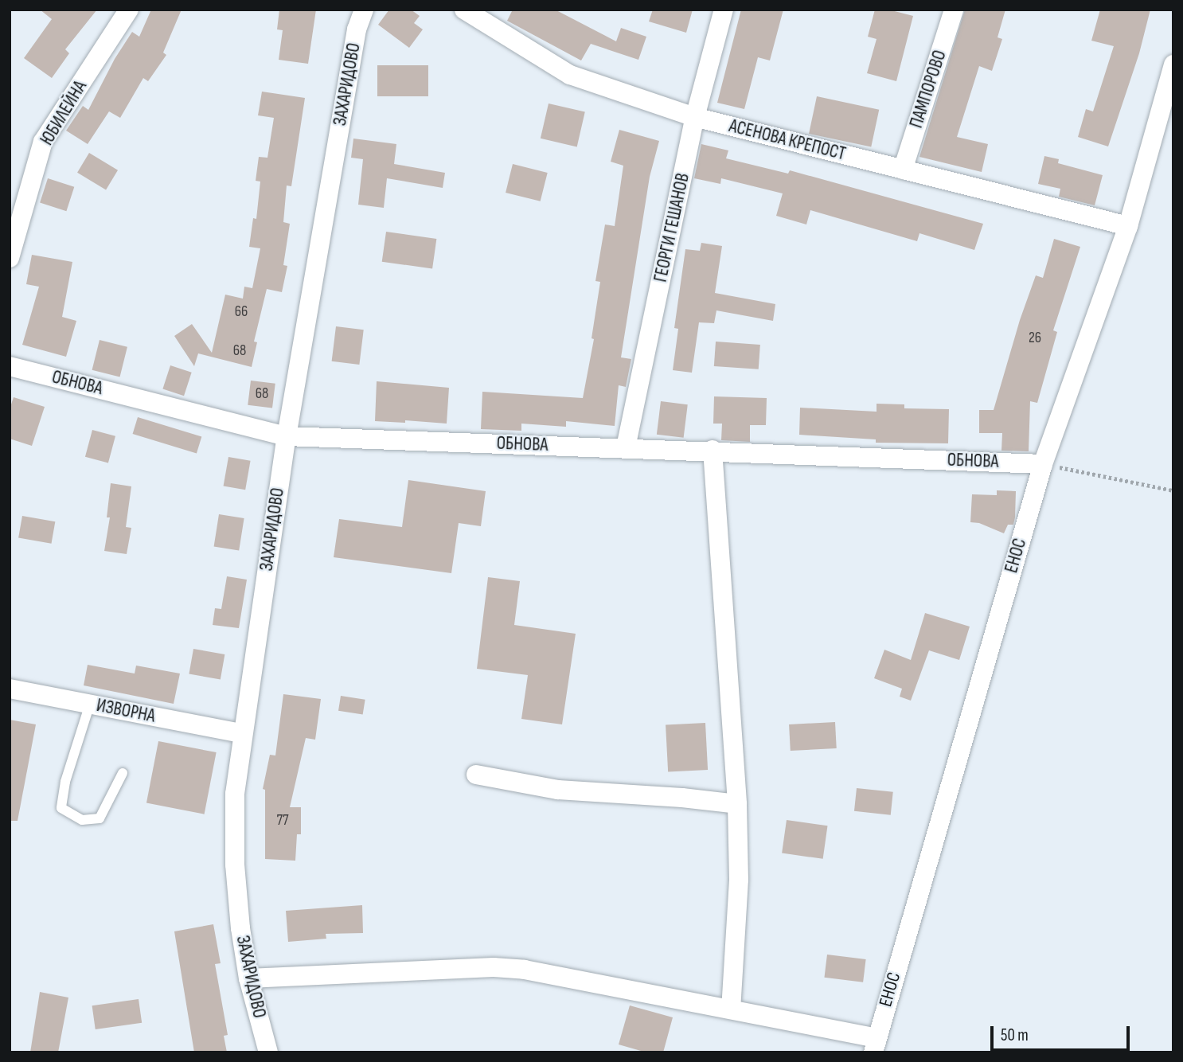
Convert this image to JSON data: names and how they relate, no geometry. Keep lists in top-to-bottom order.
{
  "streets": {
    "street": [
      "ЗАХАРИДОВО",
      "ПАМПОРОВО",
      "ЮБИЛЕЙНА",
      "АСЕНОВА КРЕПОСТ",
      "ГЕОРГИ ГЕШАНОВ",
      "ОБНОВА",
      "ЕНОС",
      "ИЗВОРНА"
    ]
  },
  "crossings": [
    ["ЗАХАРИДОВО", "ОБНОВА"],
    ["ЗАХАРИДОВО", "ИЗВОРНА"],
    ["ПАМПОРОВО", "АСЕНОВА КРЕПОСТ"],
    ["АСЕНОВА КРЕПОСТ", "ГЕОРГИ ГЕШАНОВ"],
    ["АСЕНОВА КРЕПОСТ", "ЕНОС"],
    ["ГЕОРГИ ГЕШАНОВ", "ОБНОВА"],
    ["ОБНОВА", "ЕНОС"]
  ],
  "house_numbers": [
    "66",
    "26",
    "68",
    "68",
    "77"
  ],
  "scale_bar": "50 m"
}
